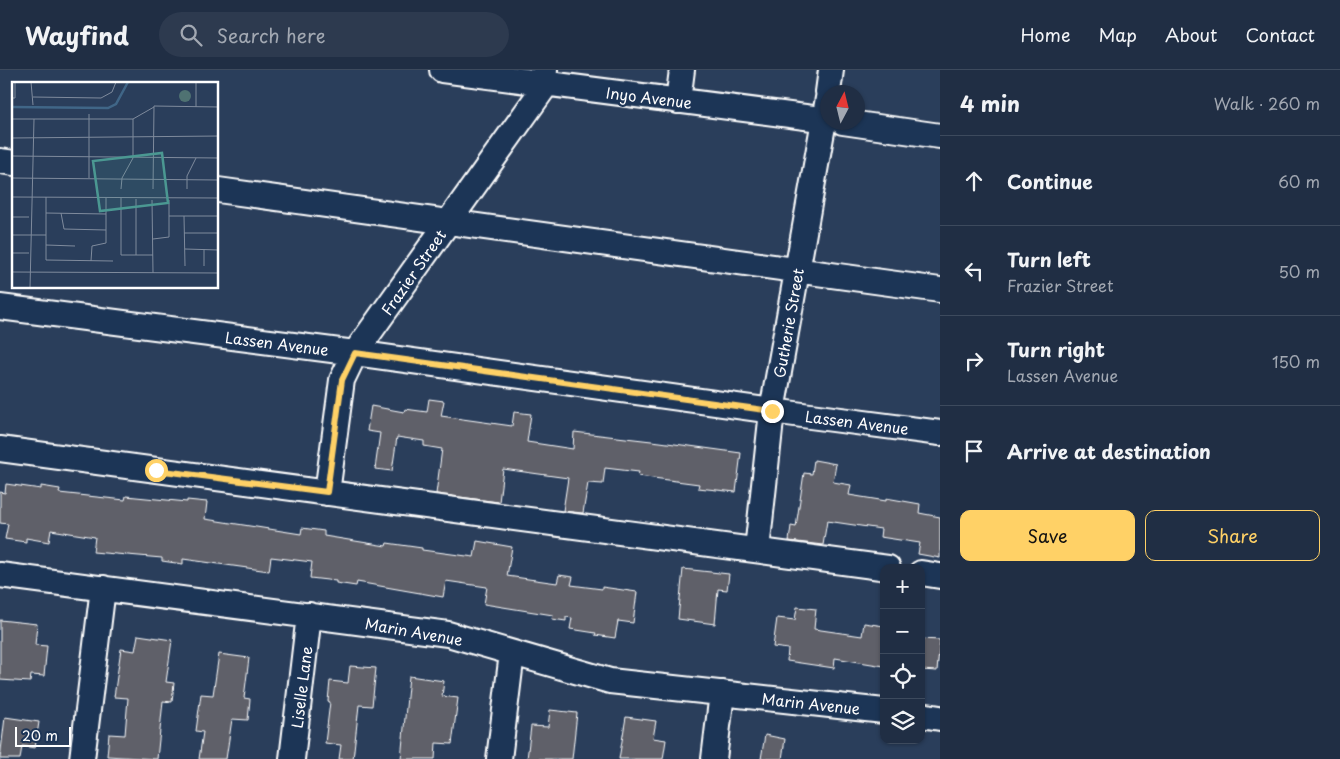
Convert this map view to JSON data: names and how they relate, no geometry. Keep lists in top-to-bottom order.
{
  "streets": {
    "street": [
      "Inyo Avenue",
      "Frazier Street",
      "Gutherie Street",
      "Lassen Avenue",
      "Marin Avenue",
      "Liselle Lane"
    ]
  },
  "crossings": [
    ["Inyo Avenue", "Frazier Street"],
    ["Frazier Street", "Lassen Avenue"],
    ["Gutherie Street", "Lassen Avenue"],
    ["Marin Avenue", "Liselle Lane"]
  ],
  "scale_bar": "20 m",
  "north": "top",
  "page": {
    "header": "Wayfind",
    "search": "Search here",
    "nav": [
      "Home",
      "Map",
      "About",
      "Contact"
    ],
    "heading": ["4 min", "Walk · 260 m"],
    "list": [
      ["Continue", "60 m"],
      ["Turn left", "Frazier Street", "50 m"],
      ["Turn right", "Lassen Avenue", "150 m"],
      "Arrive at destination"
    ],
    "buttons": ["Save", "Share"],
    "map_buttons": ["+", "−"],
    "scale": "20 m"
  }
}
